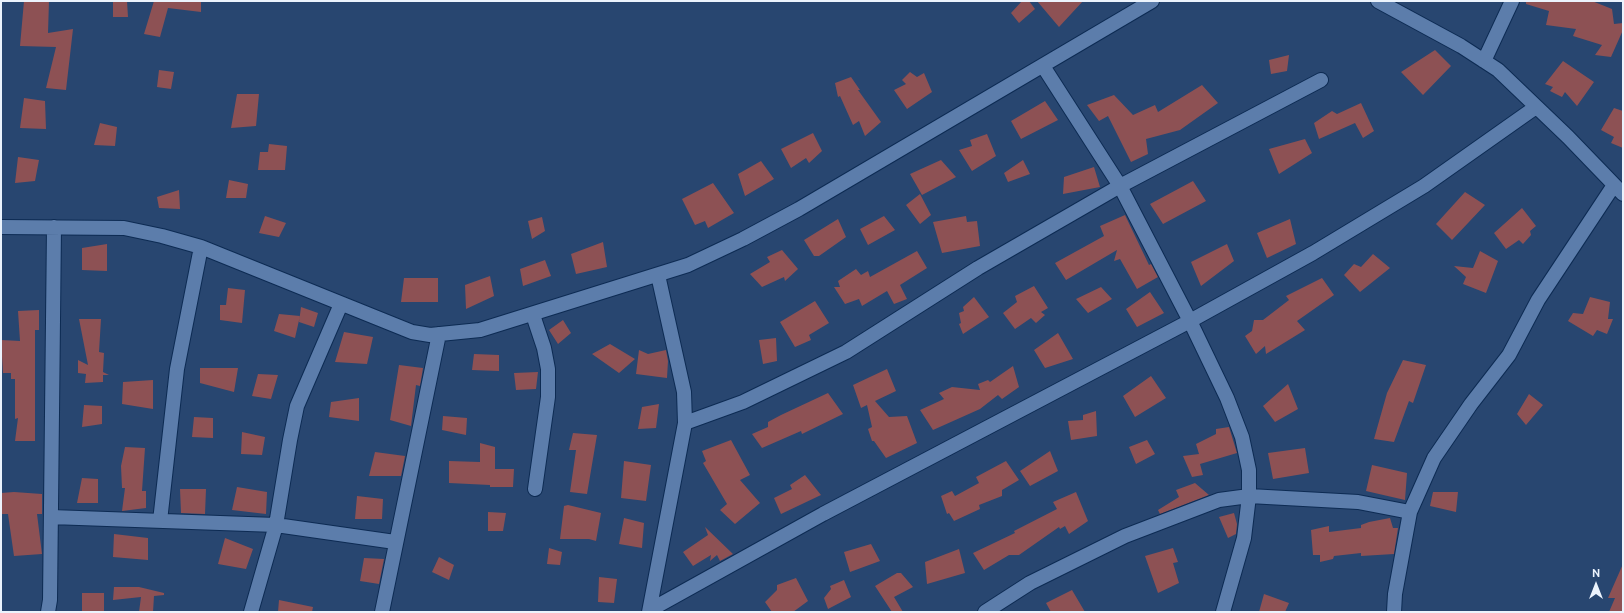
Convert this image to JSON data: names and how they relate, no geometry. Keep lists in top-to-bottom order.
{
  "north": "top"
}
